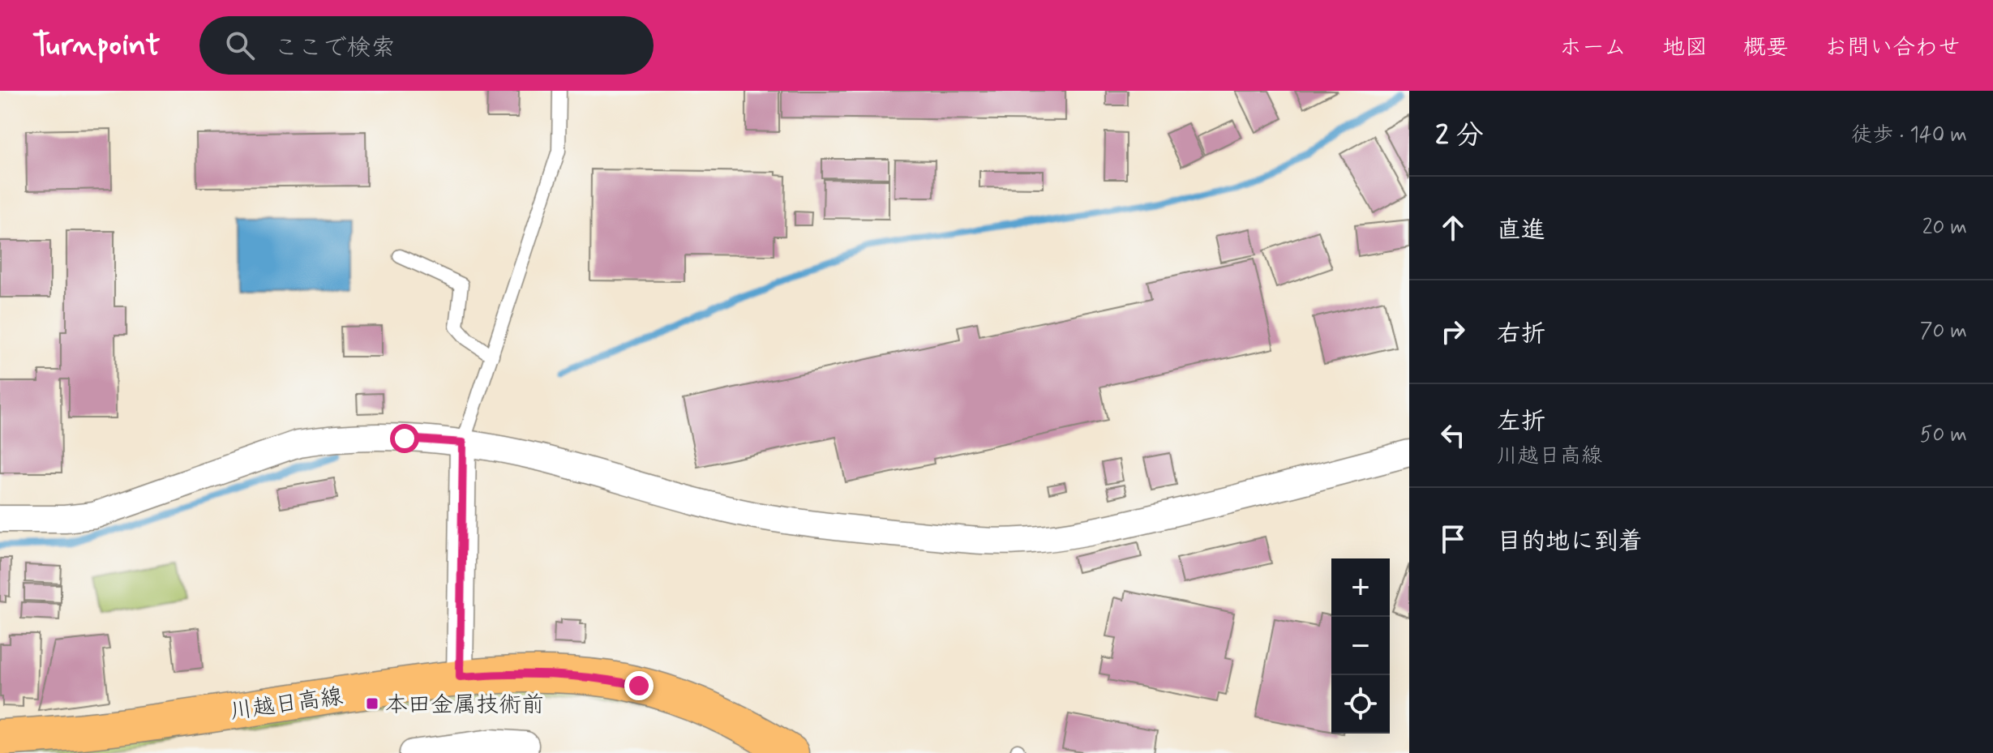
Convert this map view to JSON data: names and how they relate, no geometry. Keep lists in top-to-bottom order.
{
  "streets": {
    "main road": ["川越日高線"]
  },
  "places": {
    "transit": ["本田金属技術前"]
  },
  "page": {
    "header": "Turnpoint",
    "search": "ここで検索",
    "nav": [
      "ホーム",
      "地図",
      "概要",
      "お問い合わせ"
    ],
    "heading": ["2 分", "徒歩 · 140 m"],
    "list": [
      ["直進", "20 m"],
      ["右折", "70 m"],
      ["左折", "川越日高線", "50 m"],
      "目的地に到着"
    ],
    "map_buttons": ["+", "−"]
  }
}
